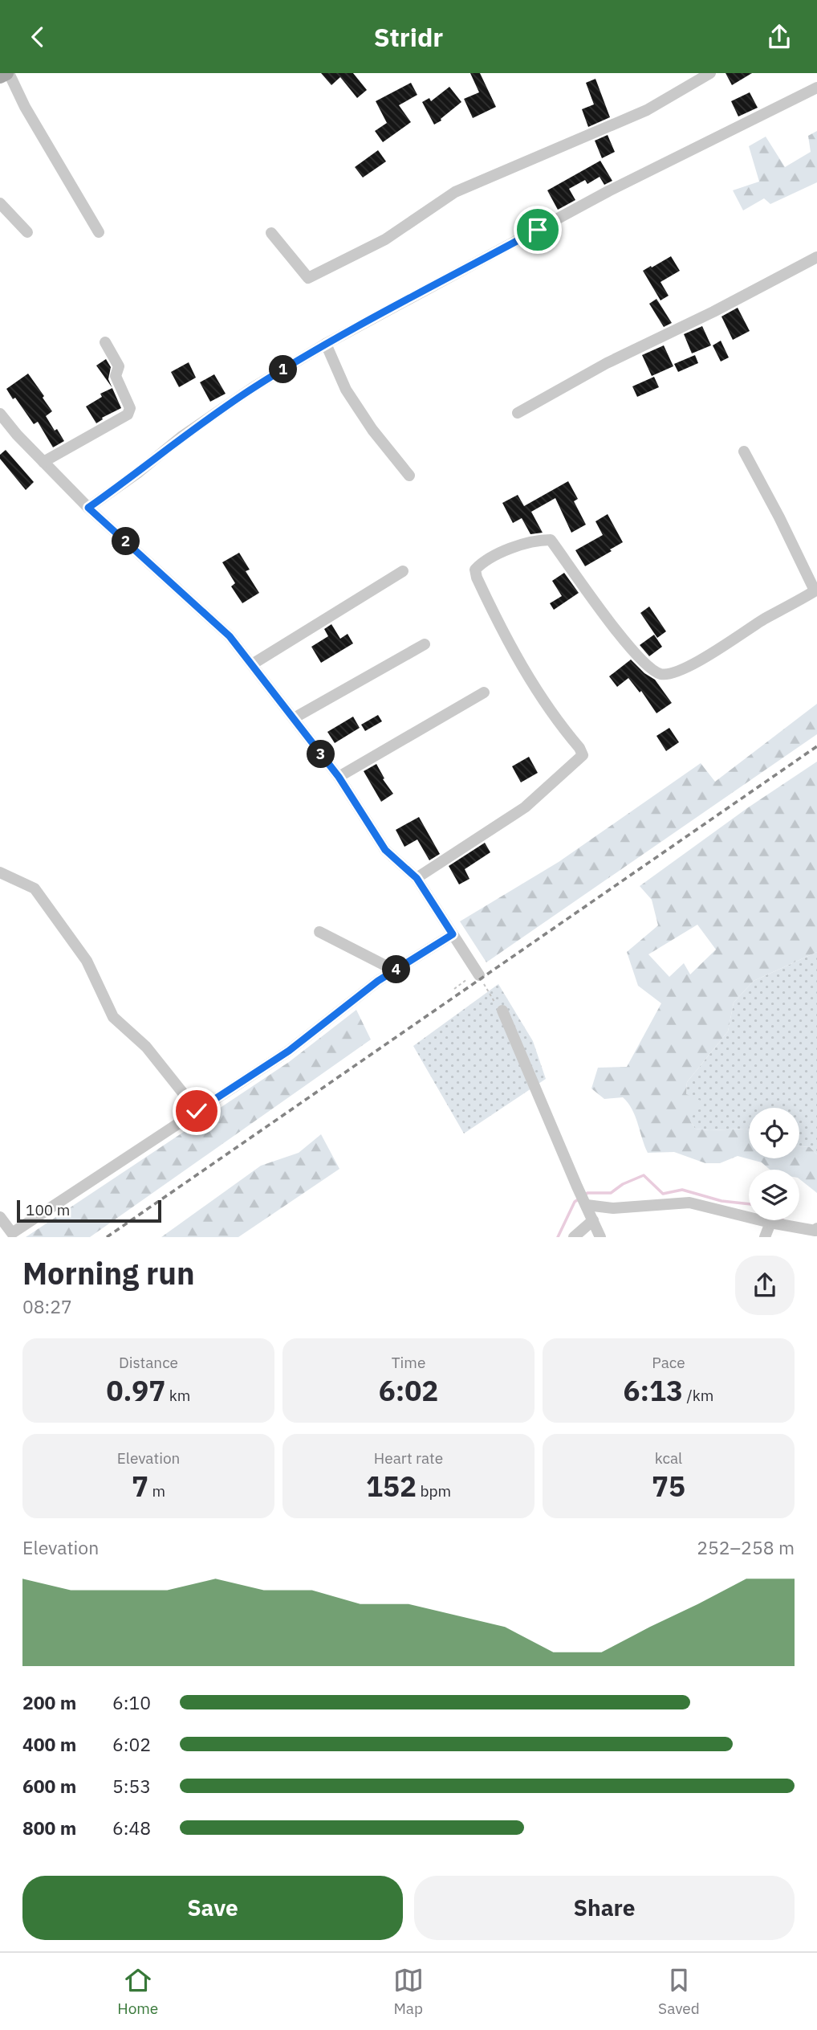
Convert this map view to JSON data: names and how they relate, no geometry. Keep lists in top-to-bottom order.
{
  "scale_bar": "100 m",
  "page": {
    "header": "Stridr",
    "pins": [
      "1",
      "2",
      "3",
      "4"
    ],
    "scale": "100 m",
    "heading": ["Morning run", "08:27"],
    "stats": [
      ["Distance", "0.97 km"],
      ["Time", "6:02"],
      ["Pace", "6:13 /km"],
      ["Elevation", "7 m"],
      ["Heart rate", "152 bpm"],
      ["kcal", "75"]
    ],
    "chart": ["Elevation", "252–258 m"],
    "list": [
      {
        "name": "200 m",
        "note": "6:10"
      },
      {
        "name": "400 m",
        "note": "6:02"
      },
      {
        "name": "600 m",
        "note": "5:53"
      },
      {
        "name": "800 m",
        "note": "6:48"
      }
    ],
    "buttons": ["Save", "Share"],
    "tabs": ["Home", "Map", "Saved"]
  }
}
